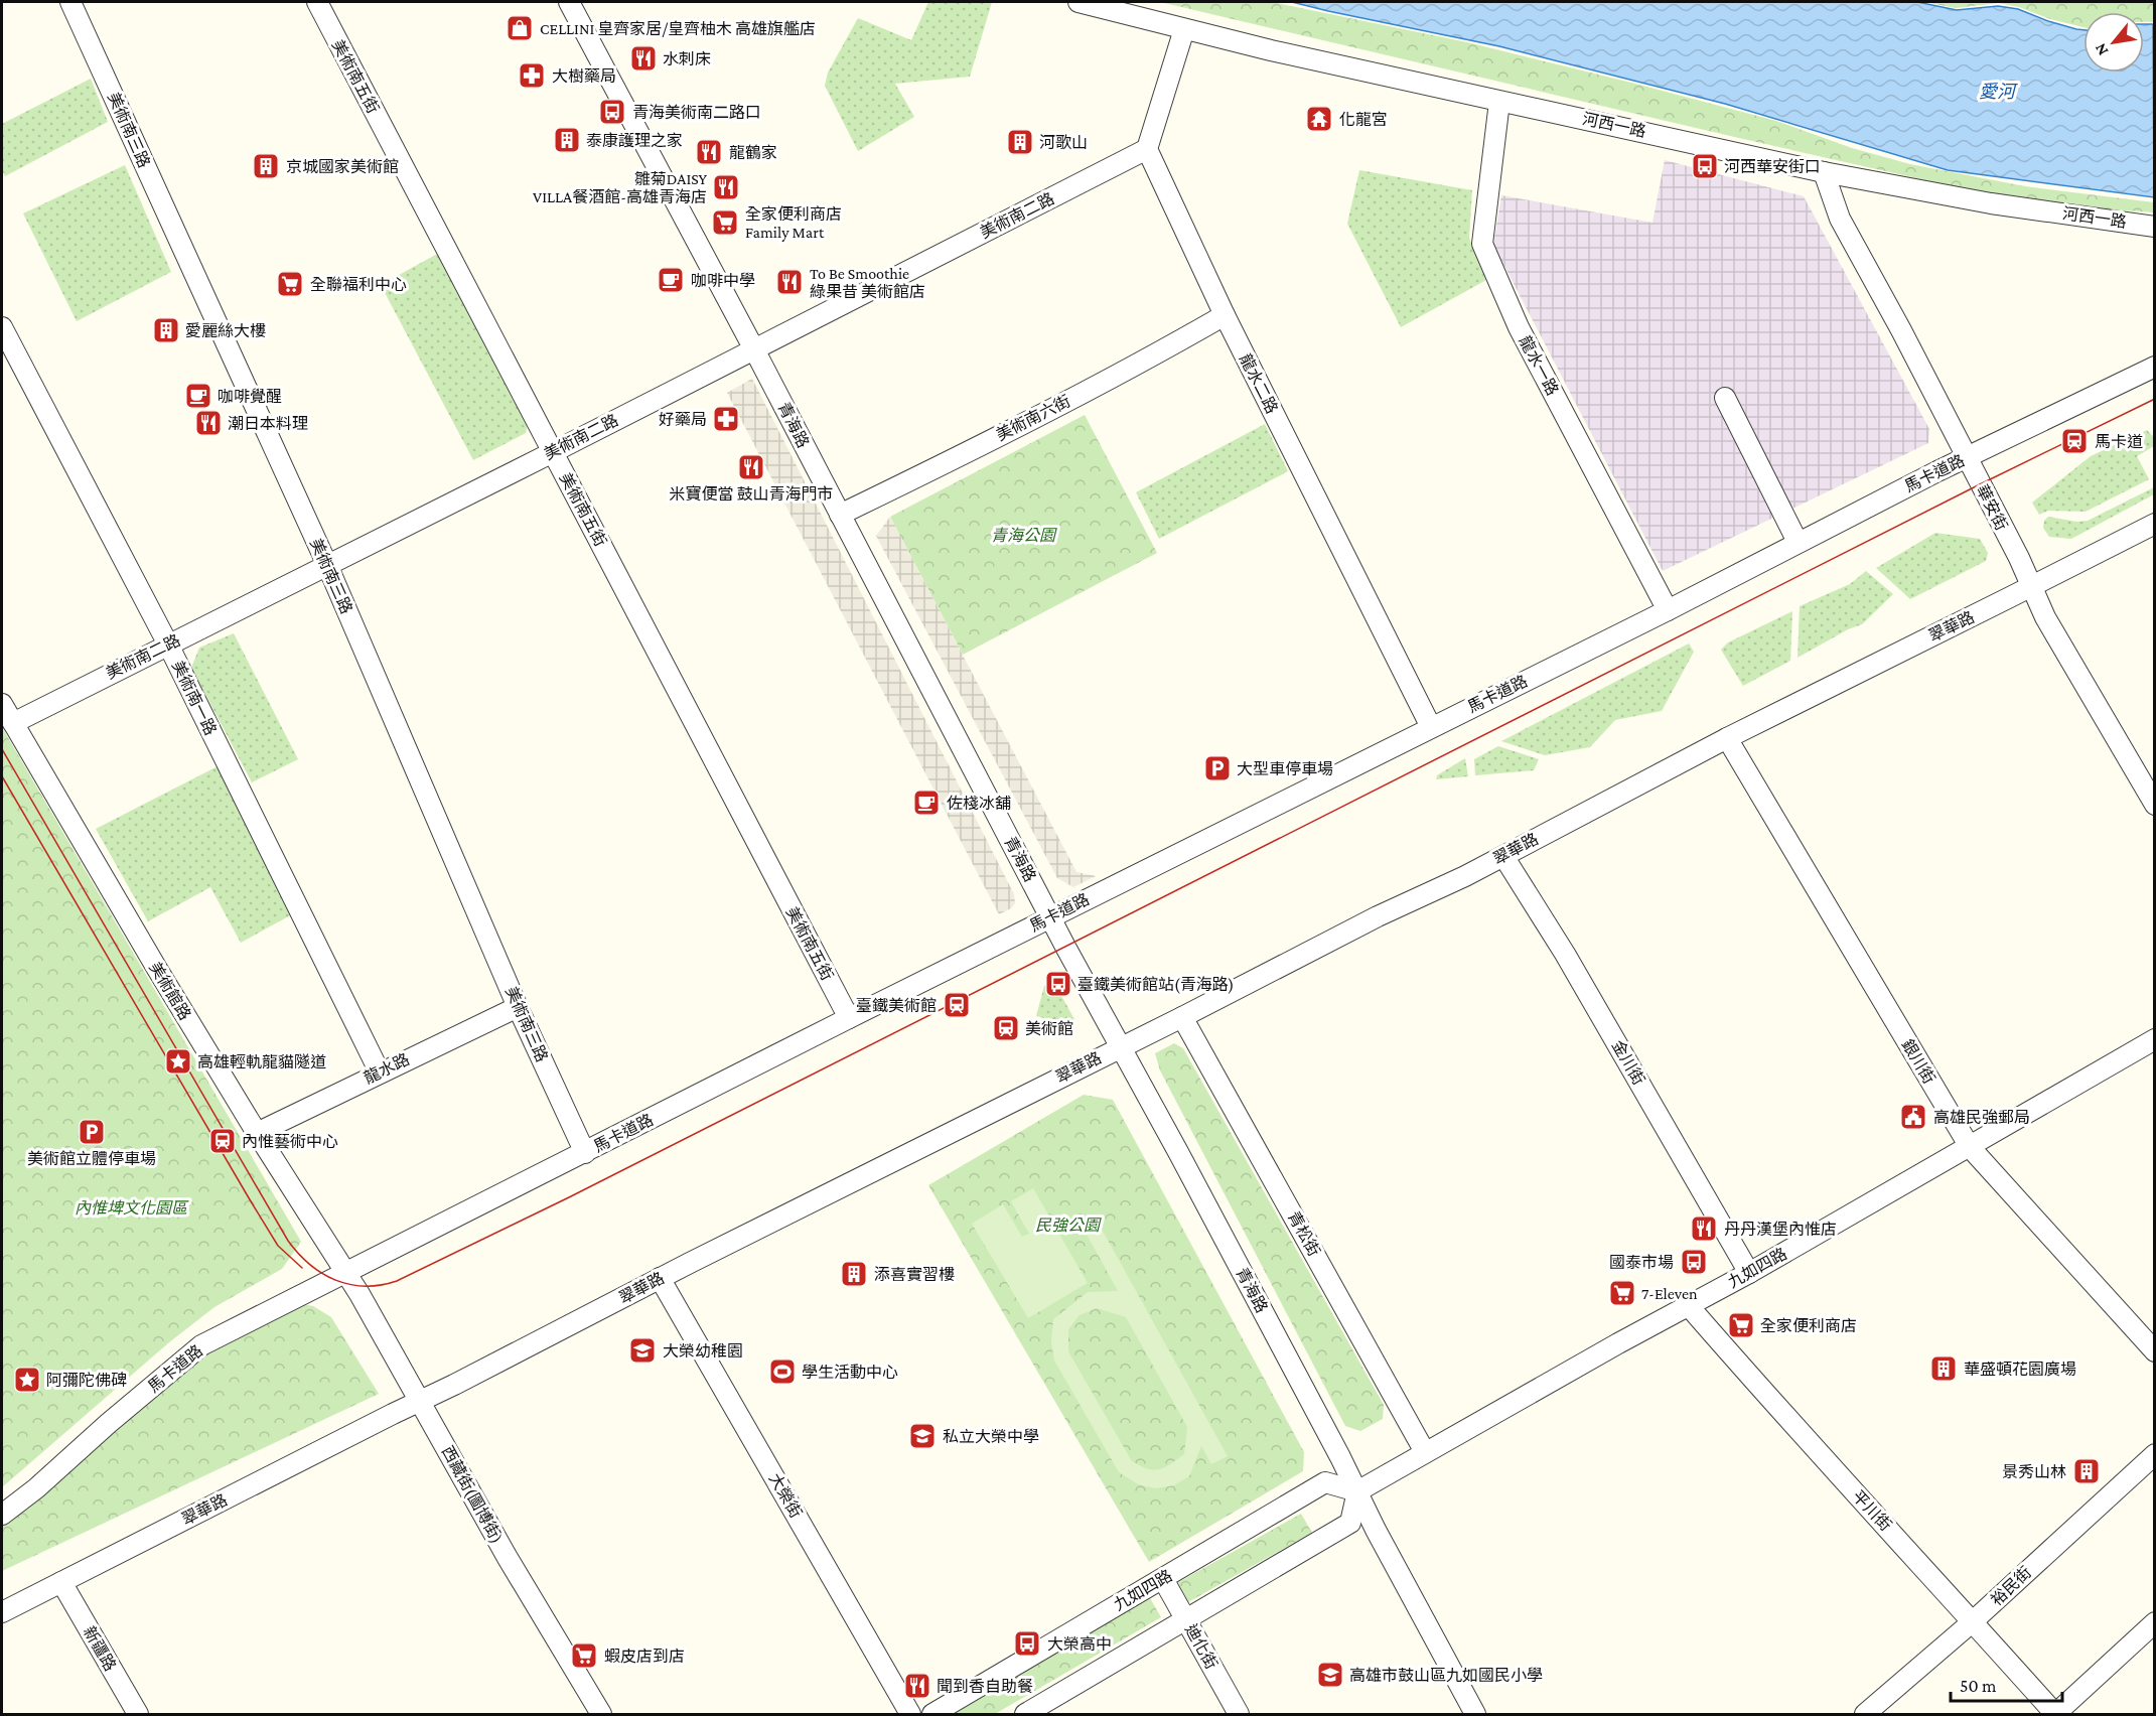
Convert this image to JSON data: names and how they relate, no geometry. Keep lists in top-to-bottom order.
{
  "streets": {
    "street": [
      "美術南五街",
      "河西一路",
      "美術南三路",
      "美術南二路",
      "龍水一路",
      "龍水二路",
      "美術南六街",
      "青海路",
      "馬卡道路",
      "華安街",
      "翠華路",
      "美術南一路",
      "美術館路",
      "銀川街",
      "金川街",
      "龍水路",
      "青松街",
      "九如四路",
      "西藏街(圖博街)",
      "大榮街",
      "平川街",
      "裕民街",
      "迪化街",
      "新疆路"
    ]
  },
  "crossings": [
    ["美術南五街", "美術南二路"],
    ["美術南五街", "馬卡道路"],
    ["河西一路", "龍水一路"],
    ["河西一路", "華安街"],
    ["美術南三路", "美術南二路"],
    ["美術南三路", "馬卡道路"],
    ["美術南三路", "龍水路"],
    ["美術南二路", "龍水二路"],
    ["美術南二路", "青海路"],
    ["美術南二路", "美術南一路"],
    ["美術南二路", "美術館路"],
    ["龍水一路", "馬卡道路"],
    ["龍水二路", "美術南六街"],
    ["龍水二路", "馬卡道路"],
    ["美術南六街", "青海路"],
    ["青海路", "馬卡道路"],
    ["青海路", "翠華路"],
    ["青海路", "九如四路"],
    ["馬卡道路", "華安街"],
    ["馬卡道路", "美術館路"],
    ["馬卡道路", "西藏街(圖博街)"],
    ["華安街", "翠華路"],
    ["翠華路", "銀川街"],
    ["翠華路", "金川街"],
    ["翠華路", "青松街"],
    ["翠華路", "西藏街(圖博街)"],
    ["翠華路", "大榮街"],
    ["翠華路", "新疆路"],
    ["美術南一路", "龍水路"],
    ["美術館路", "龍水路"],
    ["美術館路", "西藏街(圖博街)"],
    ["銀川街", "九如四路"],
    ["金川街", "九如四路"],
    ["青松街", "九如四路"],
    ["九如四路", "平川街"],
    ["九如四路", "迪化街"],
    ["平川街", "裕民街"]
  ],
  "water": ["愛河"],
  "parks": ["青海公園", "內惟埤文化園區", "民強公園"],
  "places": {
    "shop": ["CELLINI 皇齊家居/皇齊柚木 高雄旗艦店"],
    "restaurant": [
      "水刺床",
      "龍鶴家",
      "雛菊DAISY VILLA餐酒館-高雄青海店",
      "To Be Smoothie 綠果昔 美術館店",
      "潮日本料理",
      "米寶便當 鼓山青海門市",
      "丹丹漢堡內惟店",
      "聞到香自助餐"
    ],
    "pharmacy": ["大樹藥局", "好藥局"],
    "bus stop": [
      "青海美術南二路口",
      "河西華安街口",
      "臺鐵美術館站(青海路)",
      "國泰市場",
      "大榮高中"
    ],
    "temple": ["化龍宮"],
    "building": [
      "泰康護理之家",
      "河歌山",
      "京城國家美術館",
      "愛麗絲大樓",
      "添喜實習樓",
      "華盛頓花園廣場",
      "景秀山林"
    ],
    "supermarket": [
      "全家便利商店 Family Mart",
      "全聯福利中心",
      "7-Eleven",
      "全家便利商店",
      "蝦皮店到店"
    ],
    "cafe": ["咖啡中學", "咖啡覺醒", "佐棧冰舖"],
    "station": [
      "馬卡道",
      "臺鐵美術館",
      "美術館",
      "內惟藝術中心"
    ],
    "parking": ["大型車停車場", "美術館立體停車場"],
    "place": ["高雄輕軌龍貓隧道", "阿彌陀佛碑"],
    "public building": ["高雄民強郵局"],
    "school or university": ["大榮幼稚園", "私立大榮中學", "高雄市鼓山區九如國民小學"],
    "sports": ["學生活動中心"]
  },
  "scale_bar": "50 m",
  "north": "bottom left"
}
